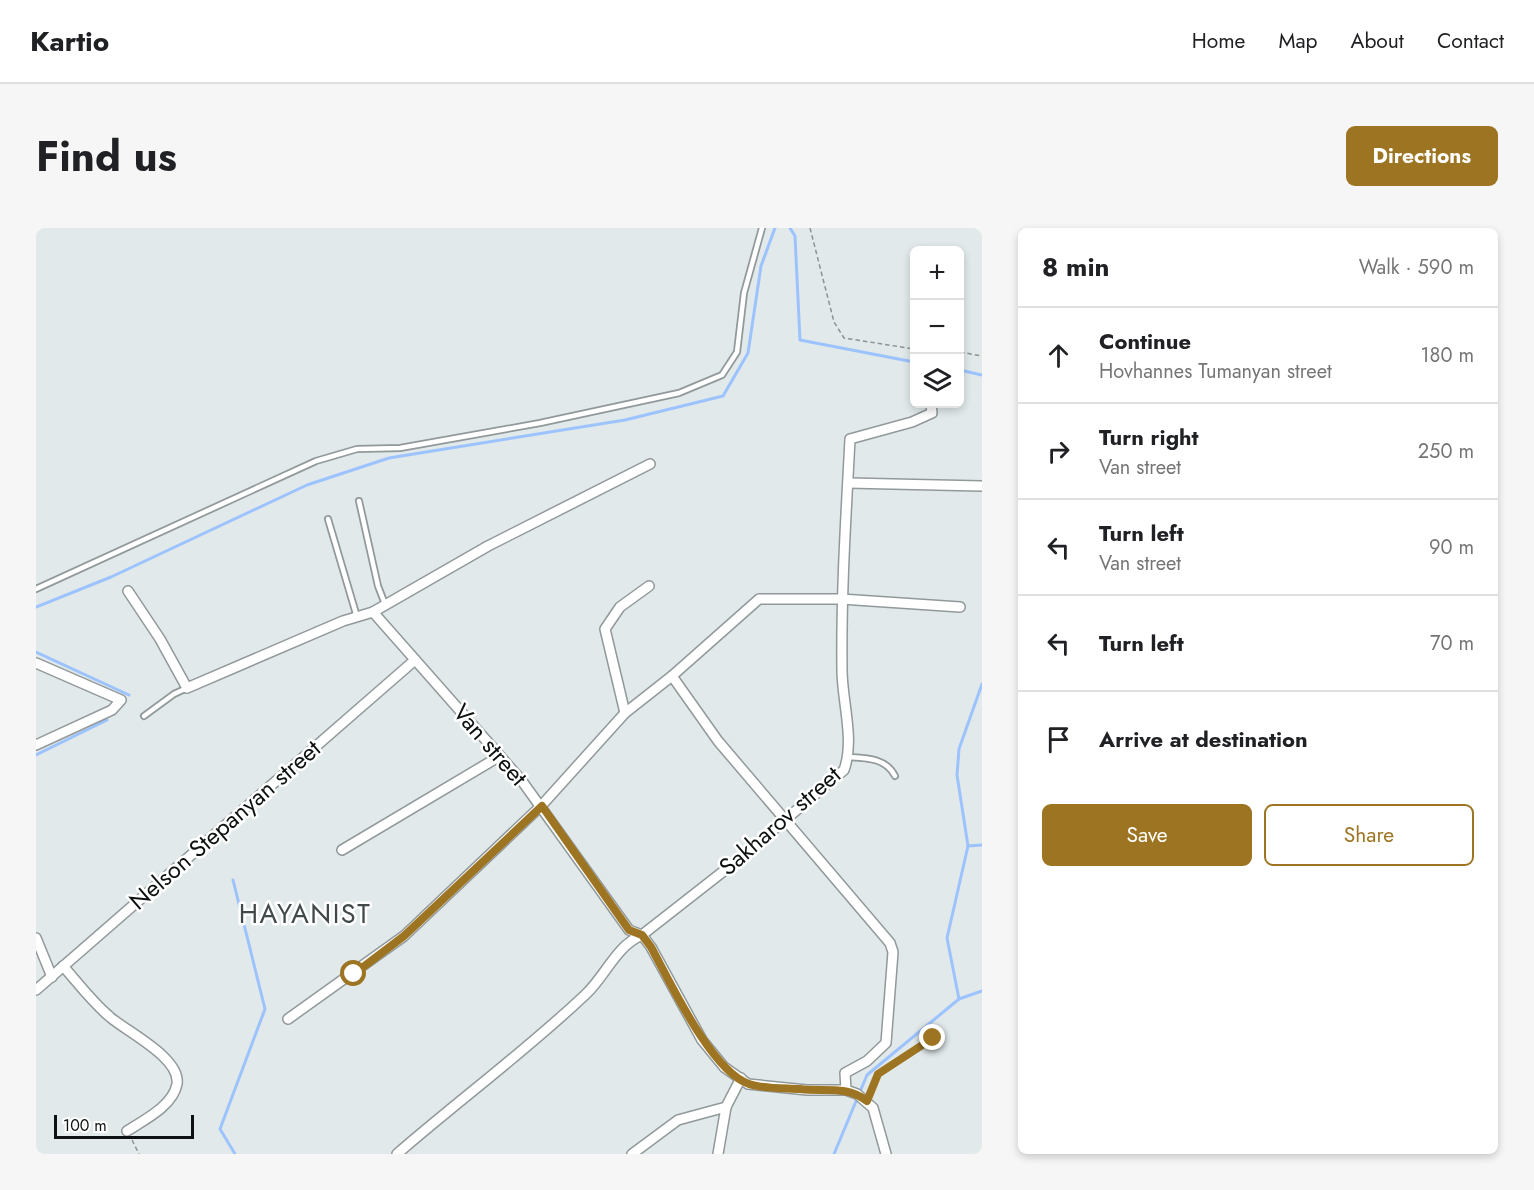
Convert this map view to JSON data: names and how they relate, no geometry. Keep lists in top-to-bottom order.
{
  "streets": {
    "street": ["Van street", "Sakharov street", "Nelson Stepanyan street"]
  },
  "crossings": [
    ["Van street", "Sakharov street"],
    ["Van street", "Nelson Stepanyan street"]
  ],
  "districts": ["HAYANIST"],
  "scale_bar": "100 m",
  "page": {
    "header": "Kartio",
    "nav": [
      "Home",
      "Map",
      "About",
      "Contact"
    ],
    "title": "Find us",
    "buttons": [
      "Directions",
      ["Save", "Share"]
    ],
    "heading": ["8 min", "Walk · 590 m"],
    "map_buttons": ["+", "−"],
    "list": [
      ["Continue", "Hovhannes Tumanyan street", "180 m"],
      ["Turn right", "Van street", "250 m"],
      ["Turn left", "Van street", "90 m"],
      ["Turn left", "70 m"],
      "Arrive at destination"
    ],
    "scale": "100 m"
  }
}
